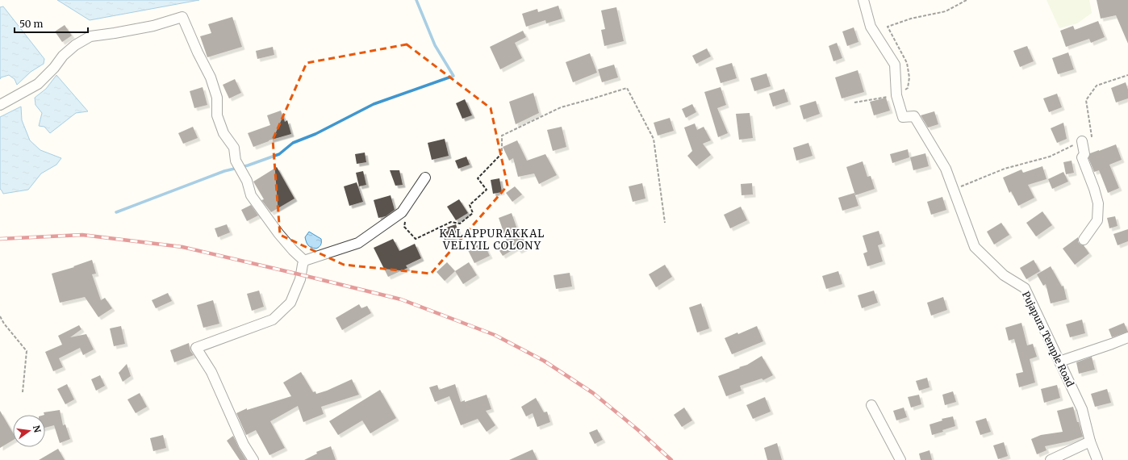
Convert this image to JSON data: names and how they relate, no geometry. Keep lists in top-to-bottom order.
{
  "streets": {
    "street": ["Pujapura Temple Road"]
  },
  "districts": ["KALAPPURAKKAL VELIYIL COLONY"],
  "scale_bar": "50 m",
  "north": "right"
}
